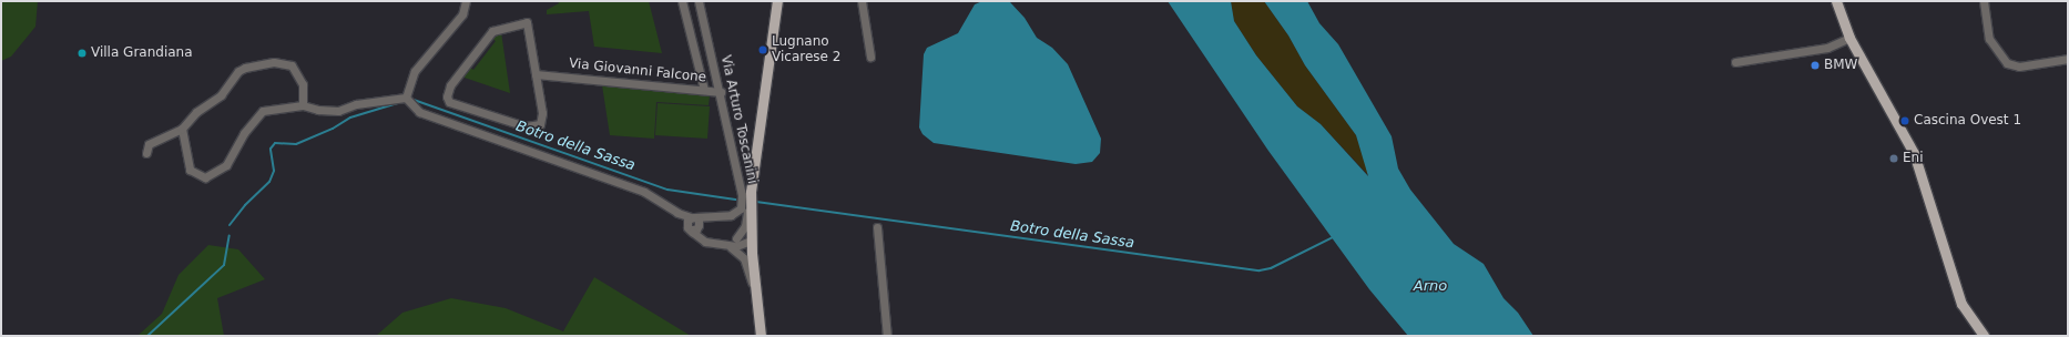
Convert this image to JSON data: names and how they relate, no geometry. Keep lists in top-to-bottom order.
{
  "streets": {
    "street": ["Via Giovanni Falcone", "Via Arturo Toscanini"]
  },
  "crossings": [
    ["Via Giovanni Falcone", "Via Arturo Toscanini"]
  ],
  "water": ["Botro della Sassa", "Arno"],
  "places": [
    "Lugnano Vicarese 2",
    "Villa Grandiana",
    "BMW",
    "Cascina Ovest 1",
    "Eni"
  ]
}
